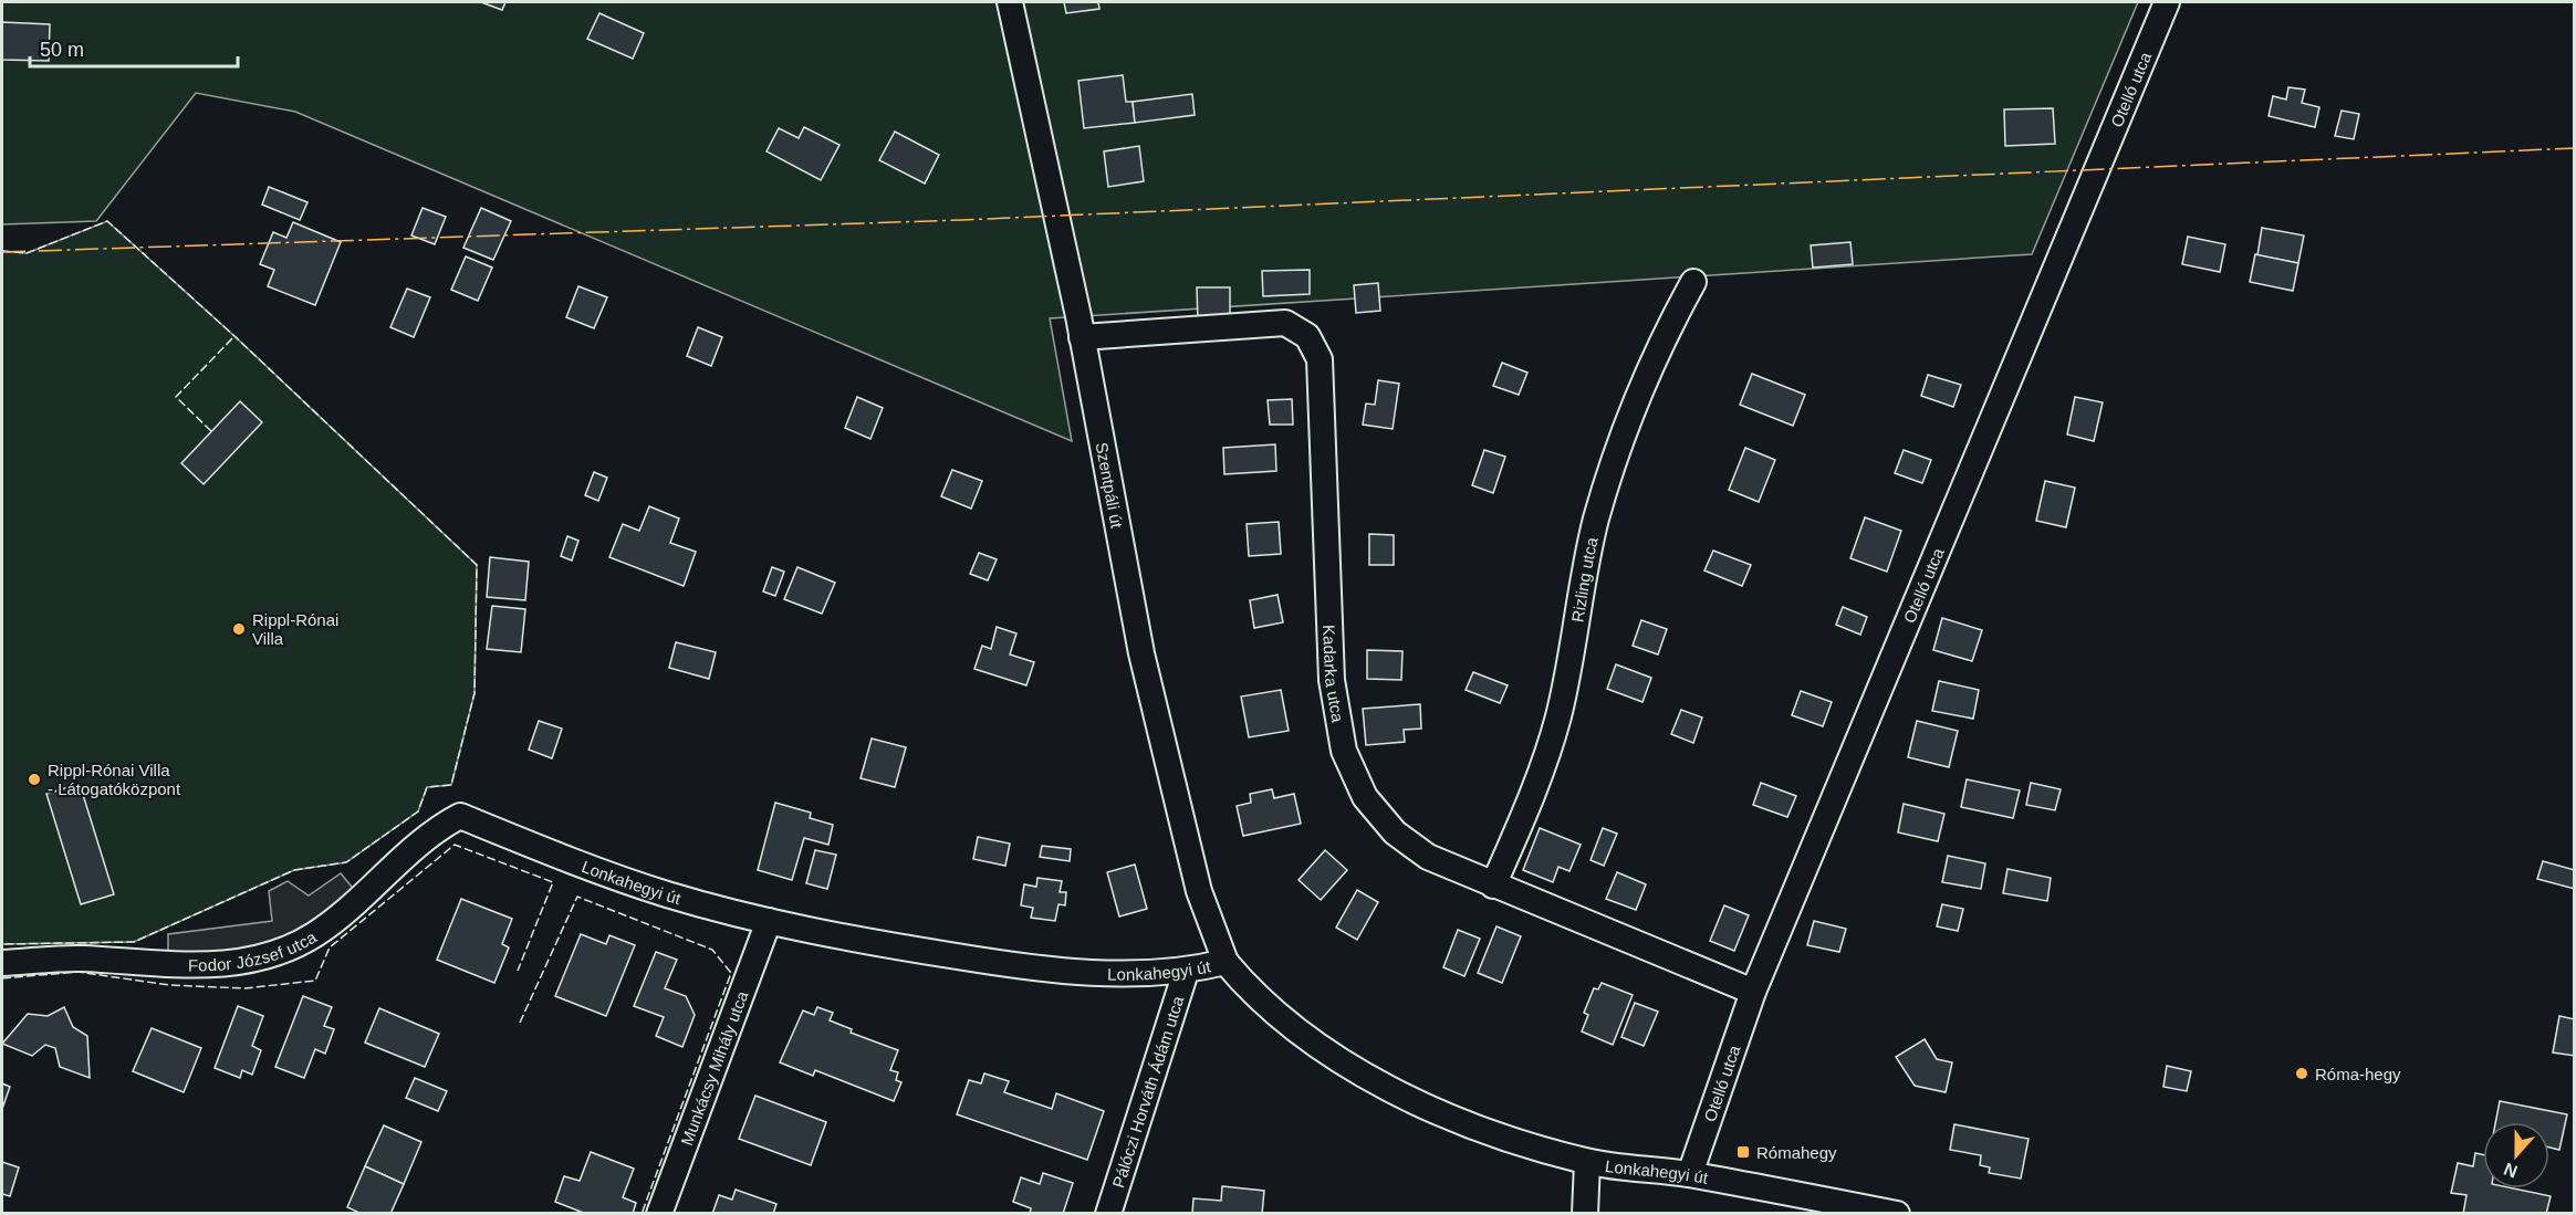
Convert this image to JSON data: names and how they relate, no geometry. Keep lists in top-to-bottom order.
{
  "streets": {
    "street": [
      "Otelló utca",
      "Szentpáli út",
      "Rizling utca",
      "Kadarka utca",
      "Lonkahegyi út",
      "Fodor József utca",
      "Munkácsy Mihály utca",
      "Pálóczi Horváth Ádám utca"
    ]
  },
  "crossings": [
    ["Otelló utca", "Kadarka utca"],
    ["Otelló utca", "Lonkahegyi út"],
    ["Szentpáli út", "Kadarka utca"],
    ["Szentpáli út", "Lonkahegyi út"],
    ["Rizling utca", "Kadarka utca"],
    ["Lonkahegyi út", "Fodor József utca"],
    ["Lonkahegyi út", "Munkácsy Mihály utca"],
    ["Lonkahegyi út", "Pálóczi Horváth Ádám utca"]
  ],
  "places": {
    "other": ["Rippl-Rónai Villa", "Rippl-Rónai Villa - Látogatóközpont", "Róma-hegy"],
    "transit": ["Rómahegy"]
  },
  "scale_bar": "50 m",
  "north": "bottom"
}
